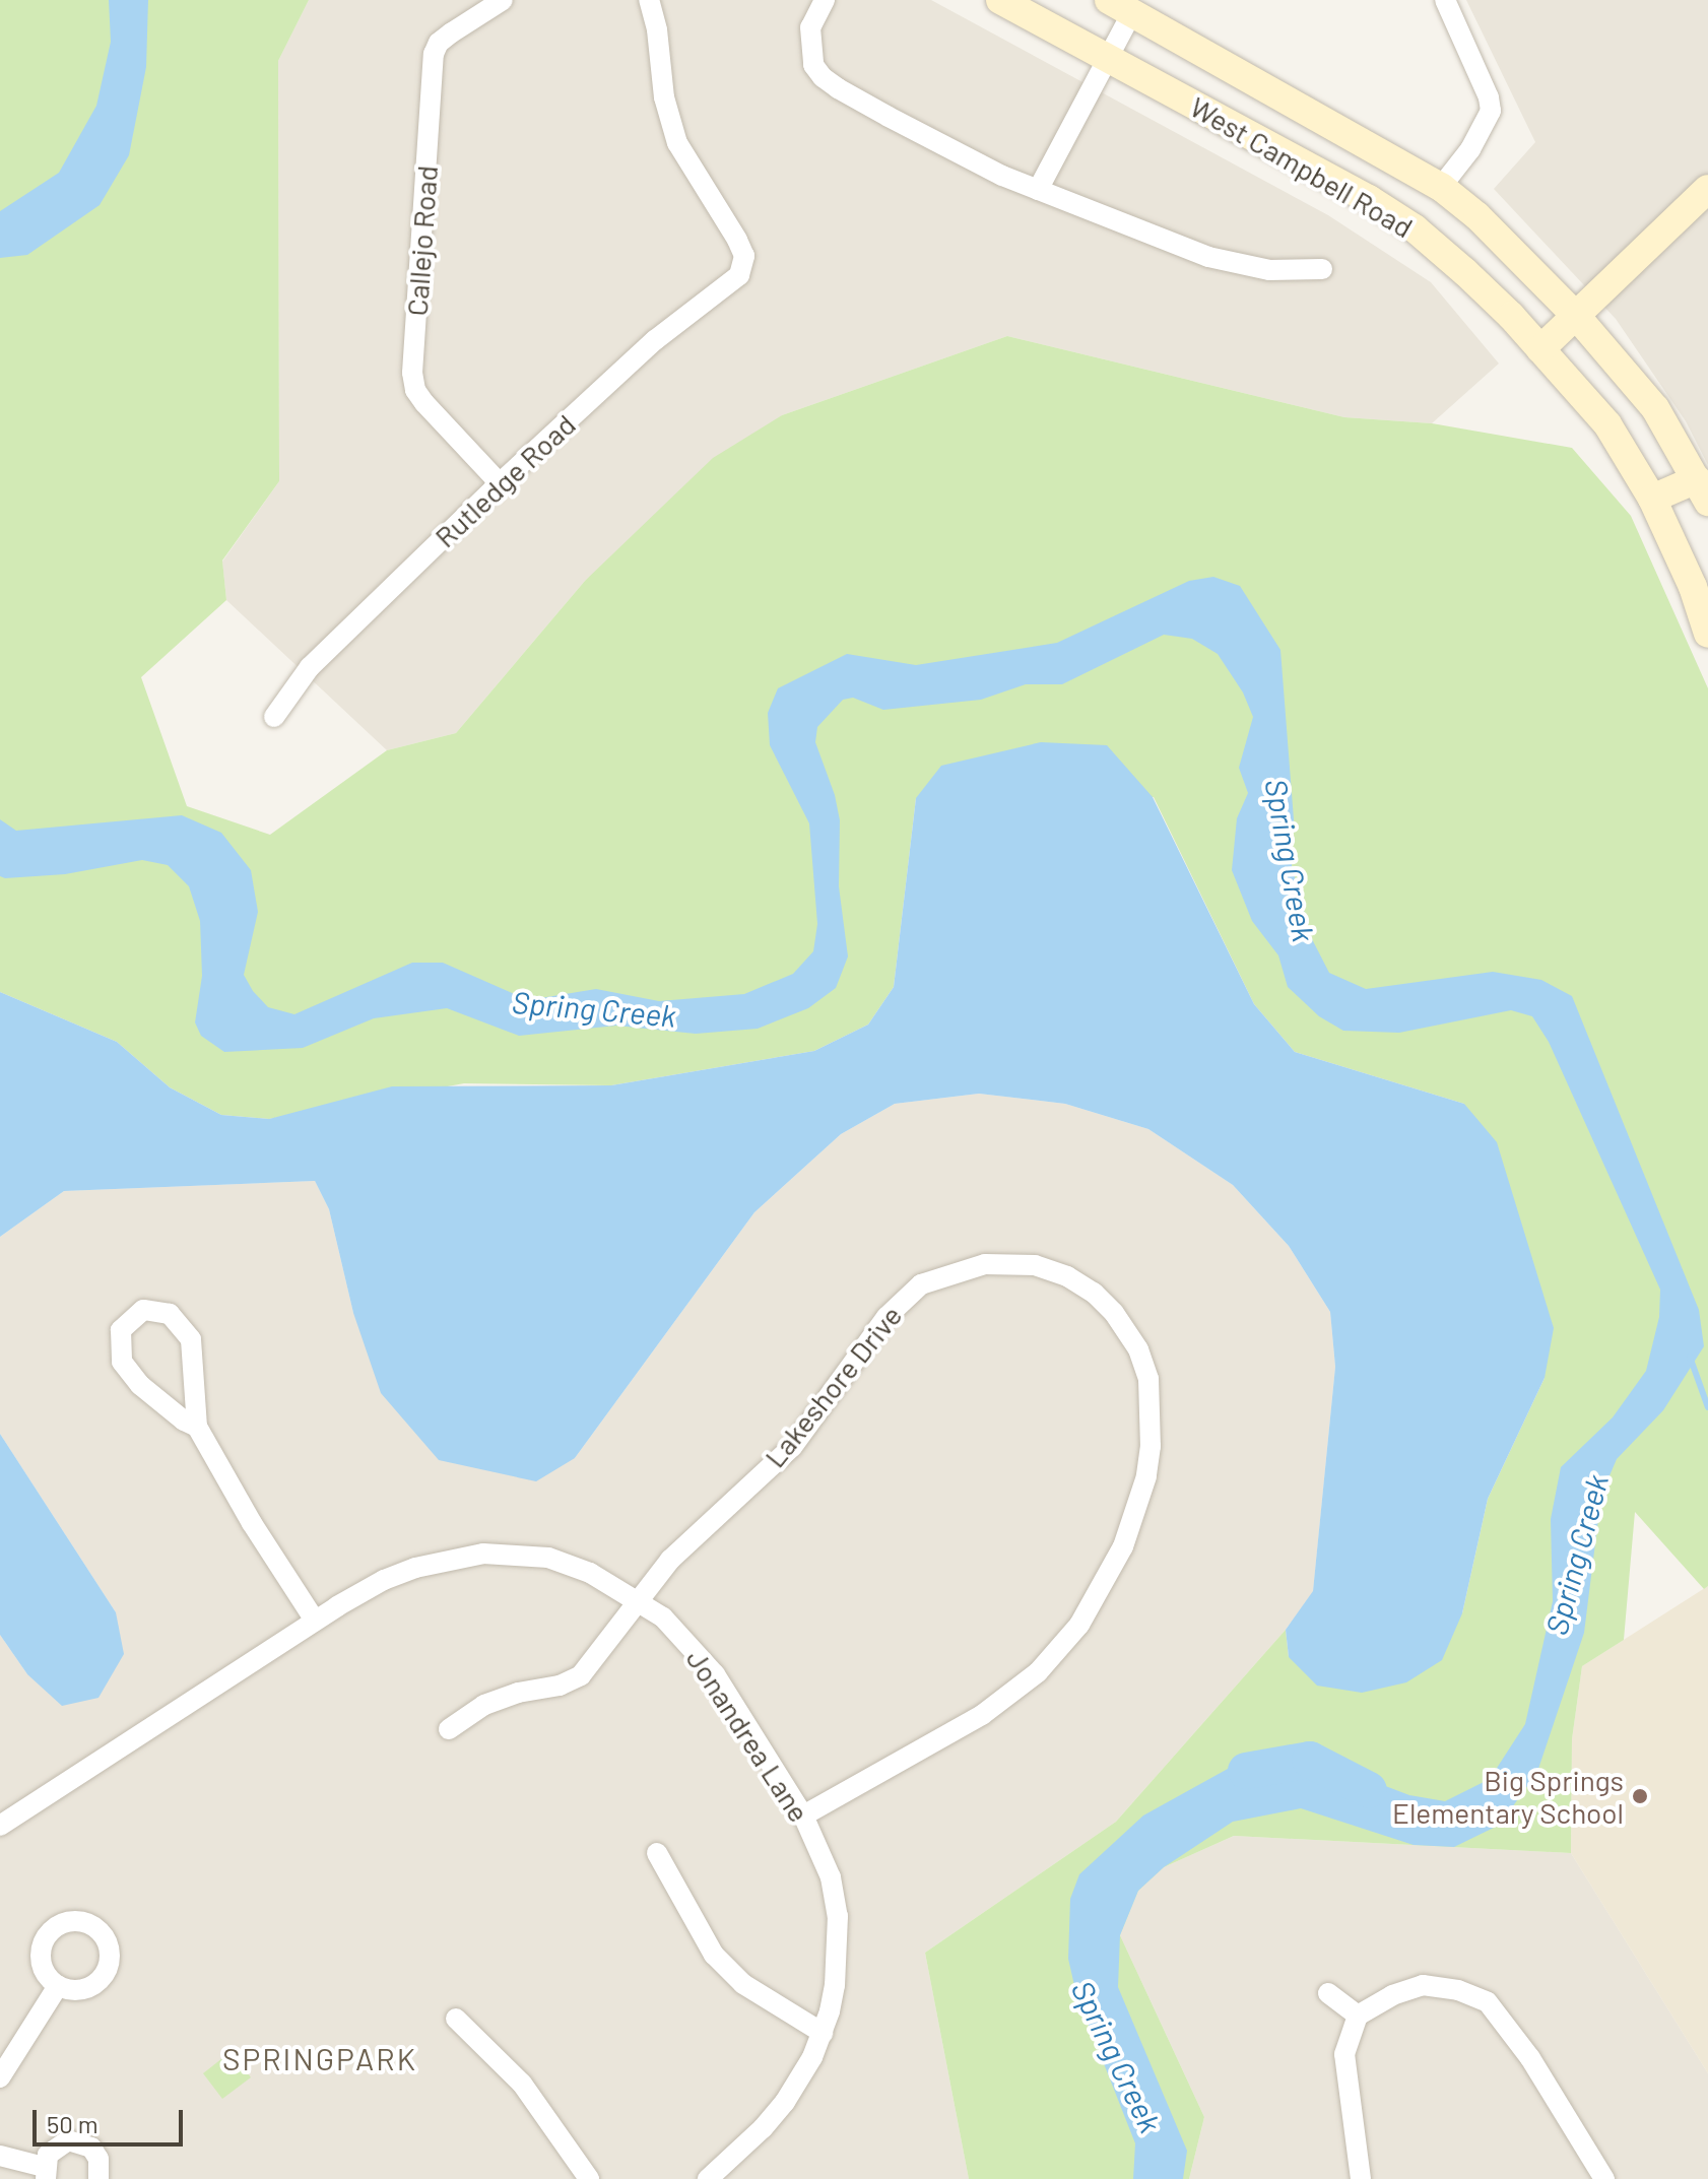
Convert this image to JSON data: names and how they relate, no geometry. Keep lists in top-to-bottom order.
{
  "streets": {
    "main road": ["West Campbell Road"],
    "street": [
      "Callejo Road",
      "Rutledge Road",
      "Lakeshore Drive",
      "Jonandrea Lane"
    ]
  },
  "crossings": [
    ["Callejo Road", "Rutledge Road"],
    ["Lakeshore Drive", "Jonandrea Lane"]
  ],
  "districts": ["SPRINGPARK"],
  "water": ["Spring Creek"],
  "places": ["Big Springs Elementary School"],
  "scale_bar": "50 m"
}
